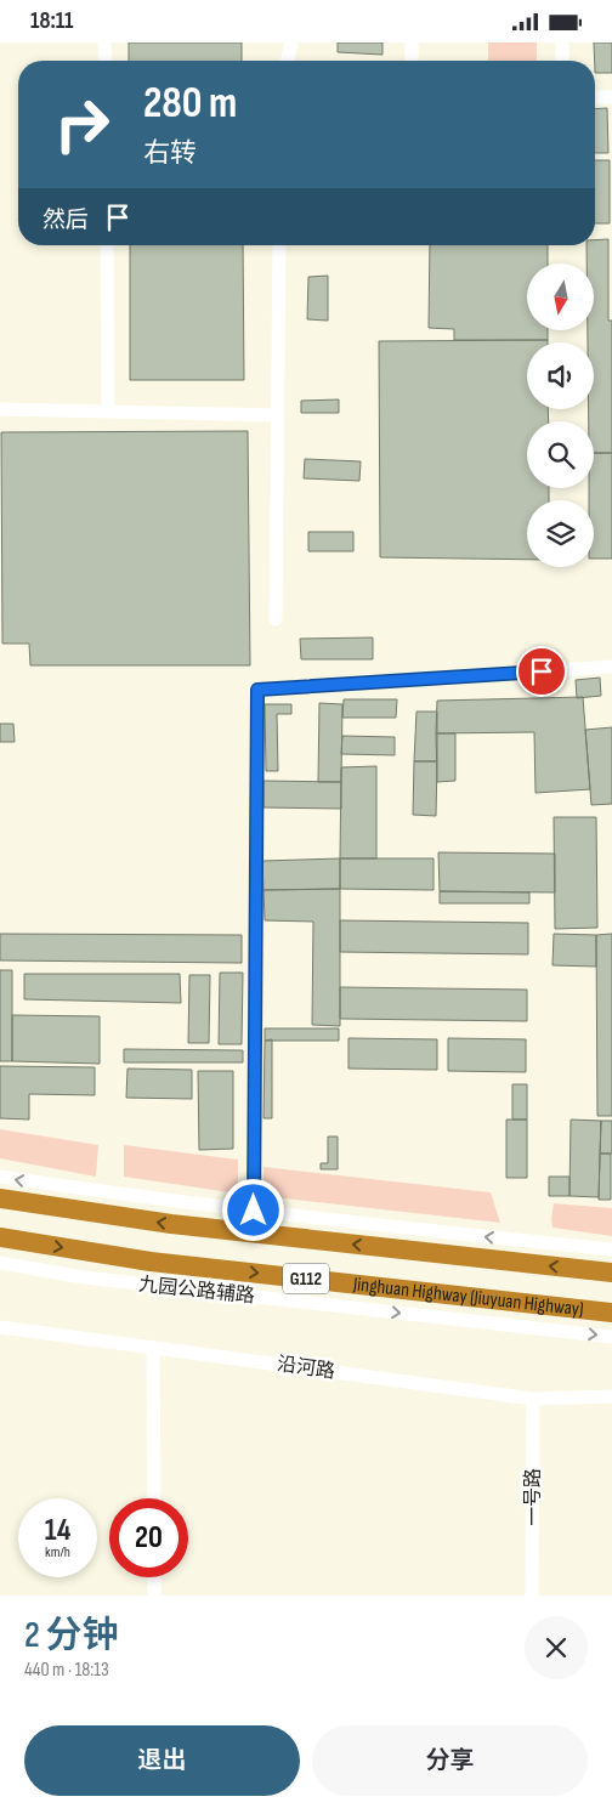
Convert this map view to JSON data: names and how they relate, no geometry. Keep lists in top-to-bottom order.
{
  "streets": {
    "highway": ["G112", "Jinghuan Highway (Jiuyuan Highway)"],
    "street": ["九园公路辅路", "沿河路", "一号路"]
  },
  "crossings": [
    ["沿河路", "一号路"]
  ],
  "north": "bottom",
  "page": {
    "status": "18:11",
    "turn": ["280 m", "右转"],
    "then": "然后",
    "speed": "14 km/h",
    "limit": "20",
    "heading": ["2 分钟", "440 m · 18:13"],
    "buttons": ["退出", "分享"]
  }
}
